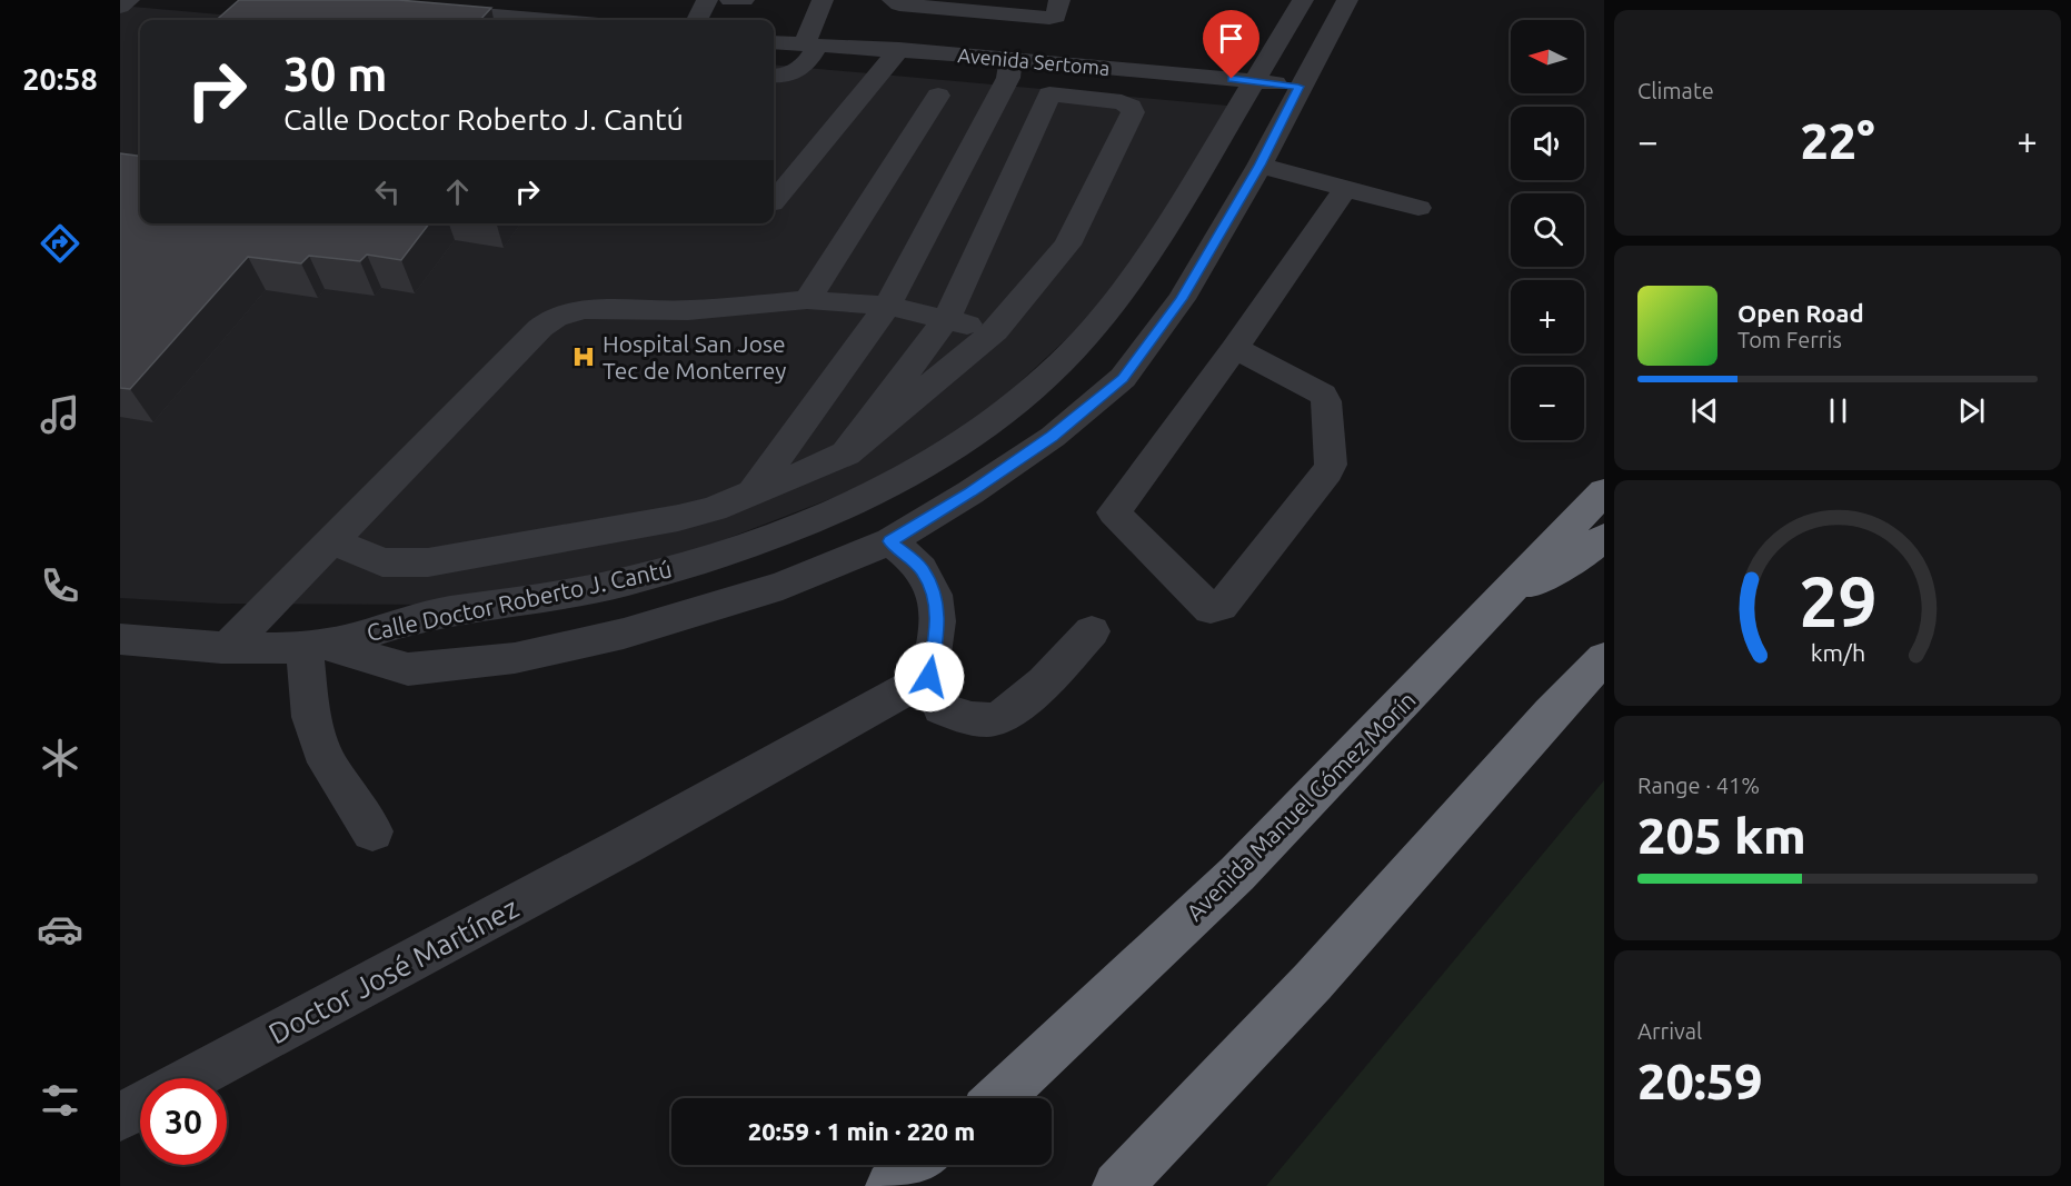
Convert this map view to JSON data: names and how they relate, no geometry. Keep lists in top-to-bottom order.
{
  "streets": {
    "highway": ["Avenida Manuel Gómez Morín"],
    "street": ["Avenida Sertoma", "Calle Doctor Roberto J. Cantú", "Doctor José Martínez"]
  },
  "crossings": [
    ["Avenida Sertoma", "Calle Doctor Roberto J. Cantú"]
  ],
  "places": {
    "hospital": ["Hospital San Jose Tec de Monterrey"]
  },
  "north": "left",
  "page": {
    "tabs": "20:58",
    "tile": [
      "Climate",
      ["Range · 41%", "205 km"],
      ["Arrival", "20:59"]
    ],
    "map_buttons": ["+", "−"],
    "turn": ["30 m", "Calle Doctor Roberto J. Cantú"],
    "heat": ["−", "22°", "+"],
    "song": ["Open Road", "Tom Ferris"],
    "limit": "30",
    "trip": "20:59 · 1 min · 220 m",
    "gauge": ["29", "km/h"]
  }
}
